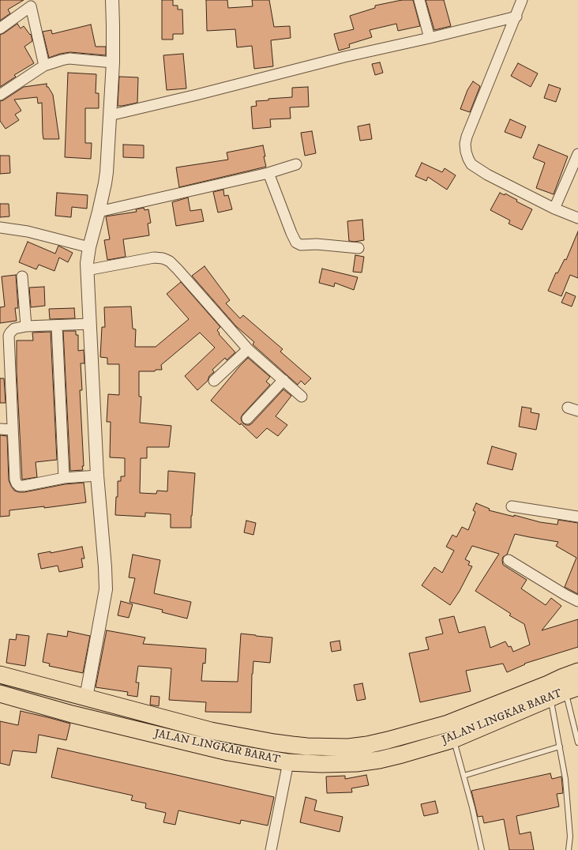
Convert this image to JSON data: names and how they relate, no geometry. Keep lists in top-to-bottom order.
{
  "streets": {
    "highway": ["JALAN LINGKAR BARAT"]
  }
}
